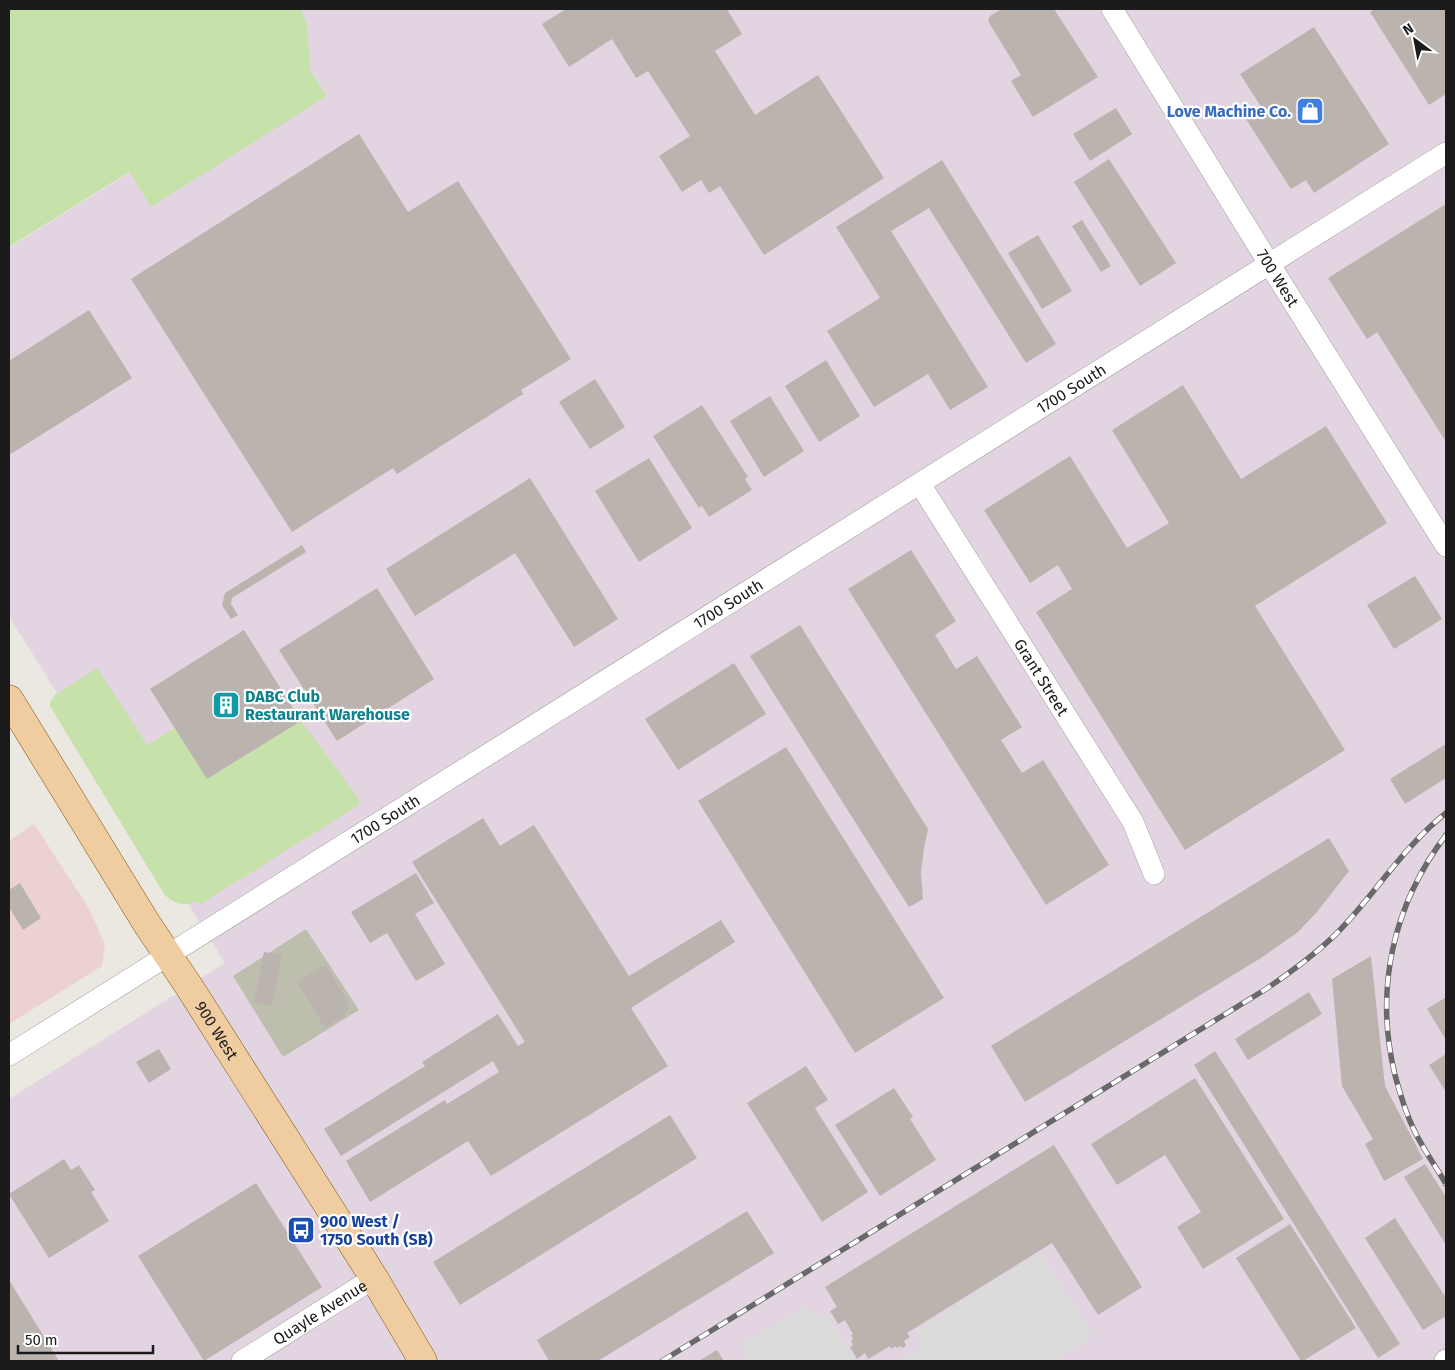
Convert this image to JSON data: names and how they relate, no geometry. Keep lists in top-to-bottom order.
{
  "streets": {
    "main road": ["900 West"],
    "street": [
      "700 West",
      "1700 South",
      "Grant Street",
      "Quayle Avenue"
    ]
  },
  "crossings": [
    ["700 West", "1700 South"],
    ["1700 South", "Grant Street"],
    ["1700 South", "900 West"],
    ["900 West", "Quayle Avenue"]
  ],
  "places": {
    "shop": ["Love Machine Co."],
    "building": ["DABC Club Restaurant Warehouse"],
    "bus stop": ["900 West / 1750 South (SB)"]
  },
  "scale_bar": "50 m",
  "north": "top left"
}
